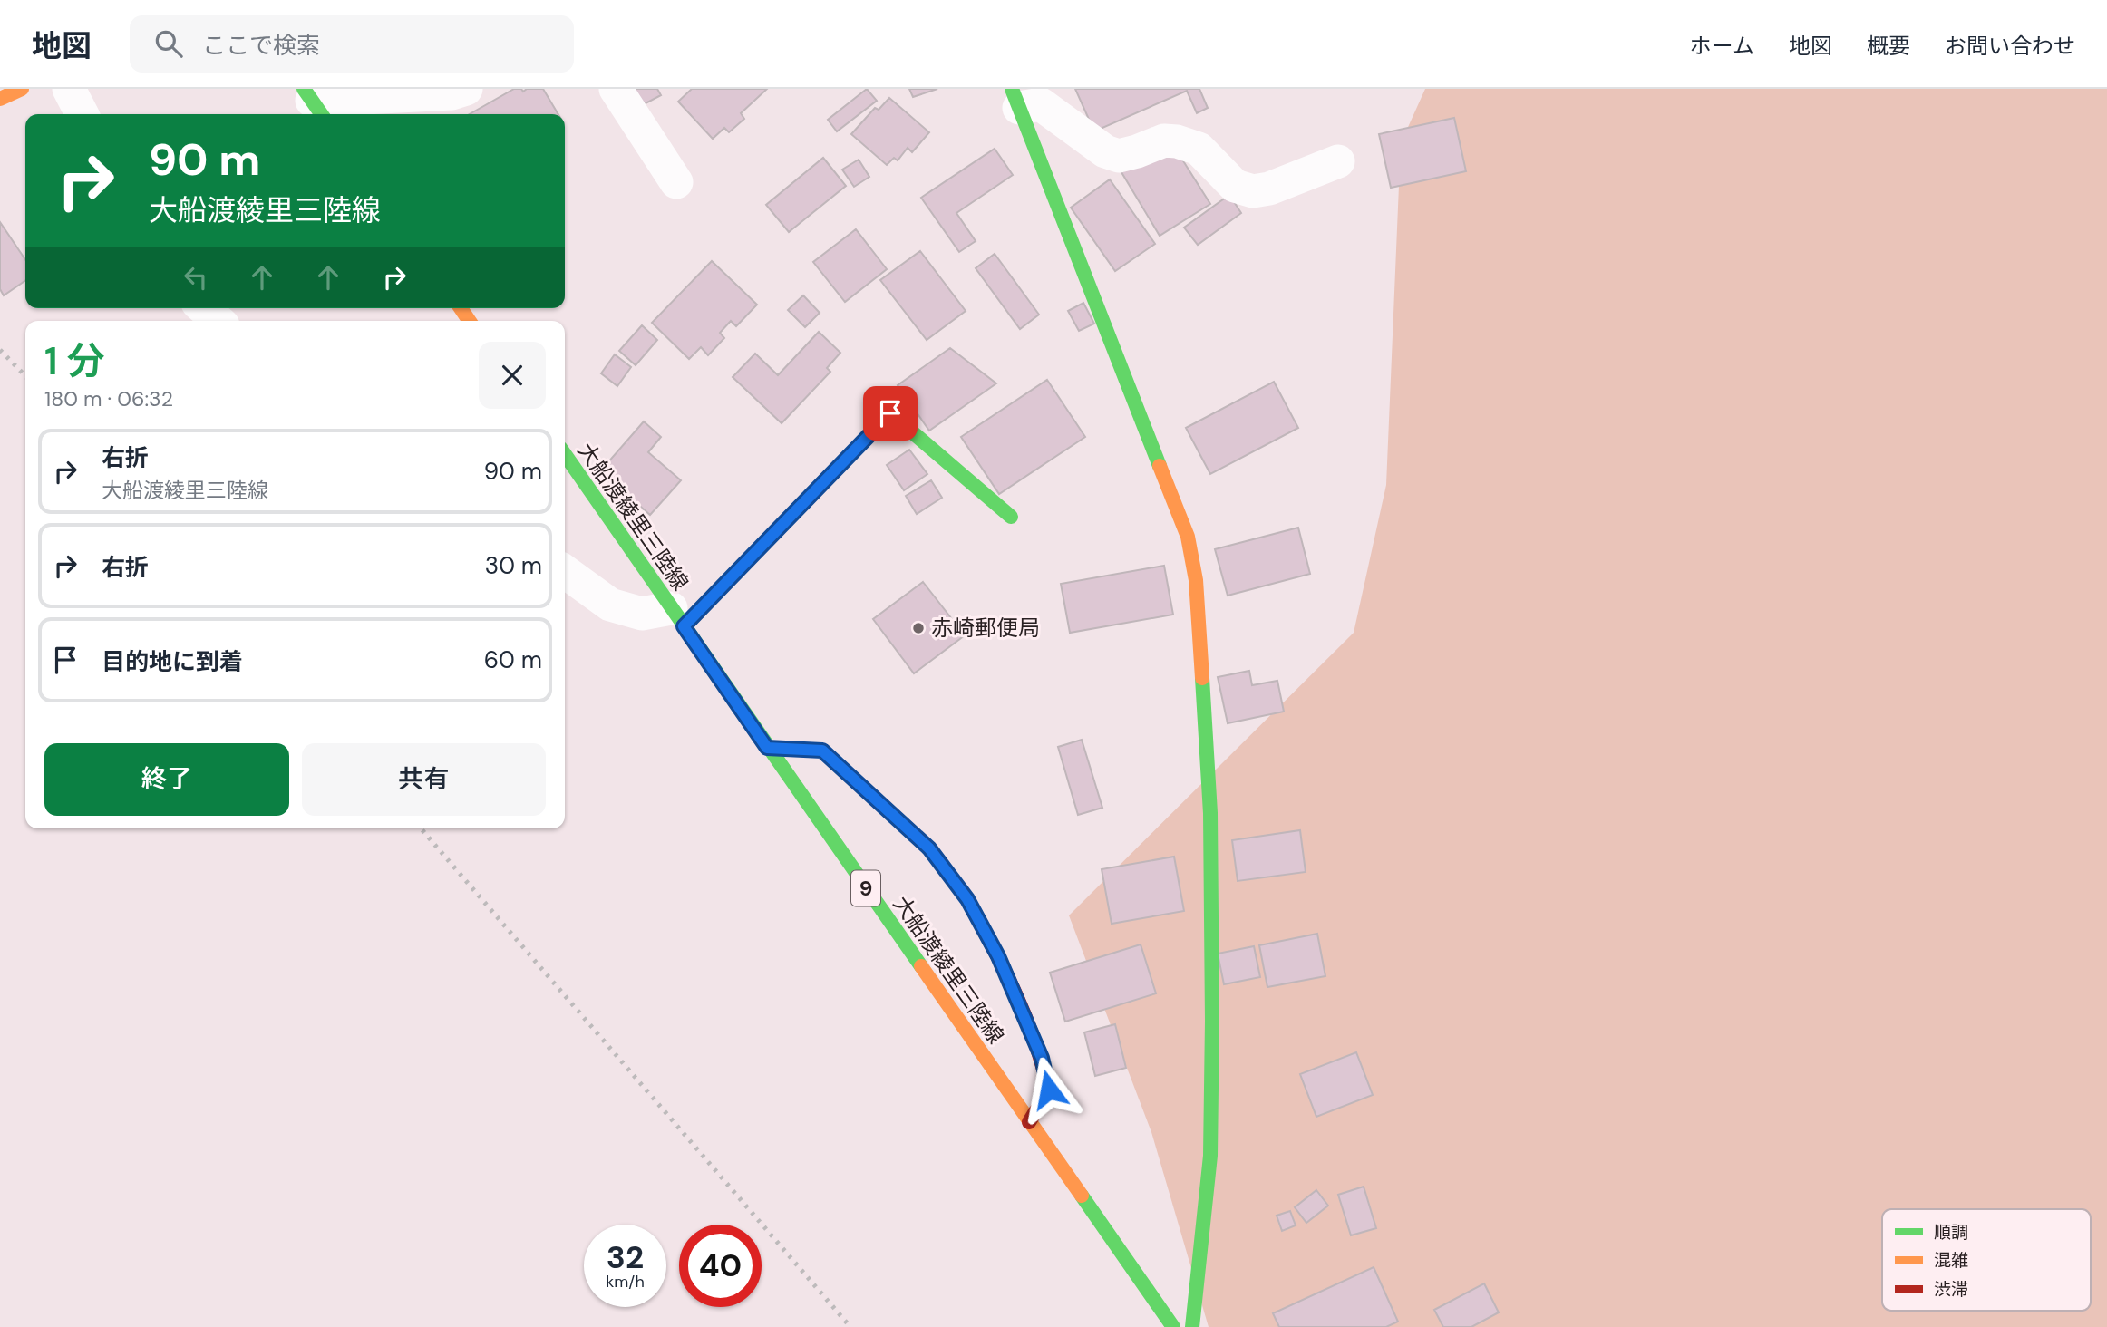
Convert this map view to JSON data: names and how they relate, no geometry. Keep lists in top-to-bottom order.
{
  "streets": {
    "street": ["大船渡綾里三陸線", "9"]
  },
  "places": ["赤崎郵便局"],
  "legend": ["順調", "混雑", "渋滞"],
  "page": {
    "header": "地図",
    "search": "ここで検索",
    "nav": [
      "ホーム",
      "地図",
      "概要",
      "お問い合わせ"
    ],
    "turn": ["90 m", "大船渡綾里三陸線"],
    "heading": ["1 分", "180 m · 06:32"],
    "list": [
      {
        "name": "右折",
        "note": "大船渡綾里三陸線",
        "value": "90 m"
      },
      {
        "name": "右折",
        "value": "30 m"
      },
      {
        "name": "目的地に到着",
        "value": "60 m"
      }
    ],
    "buttons": ["終了", "共有"],
    "speed": "32 km/h",
    "limit": "40"
  }
}
